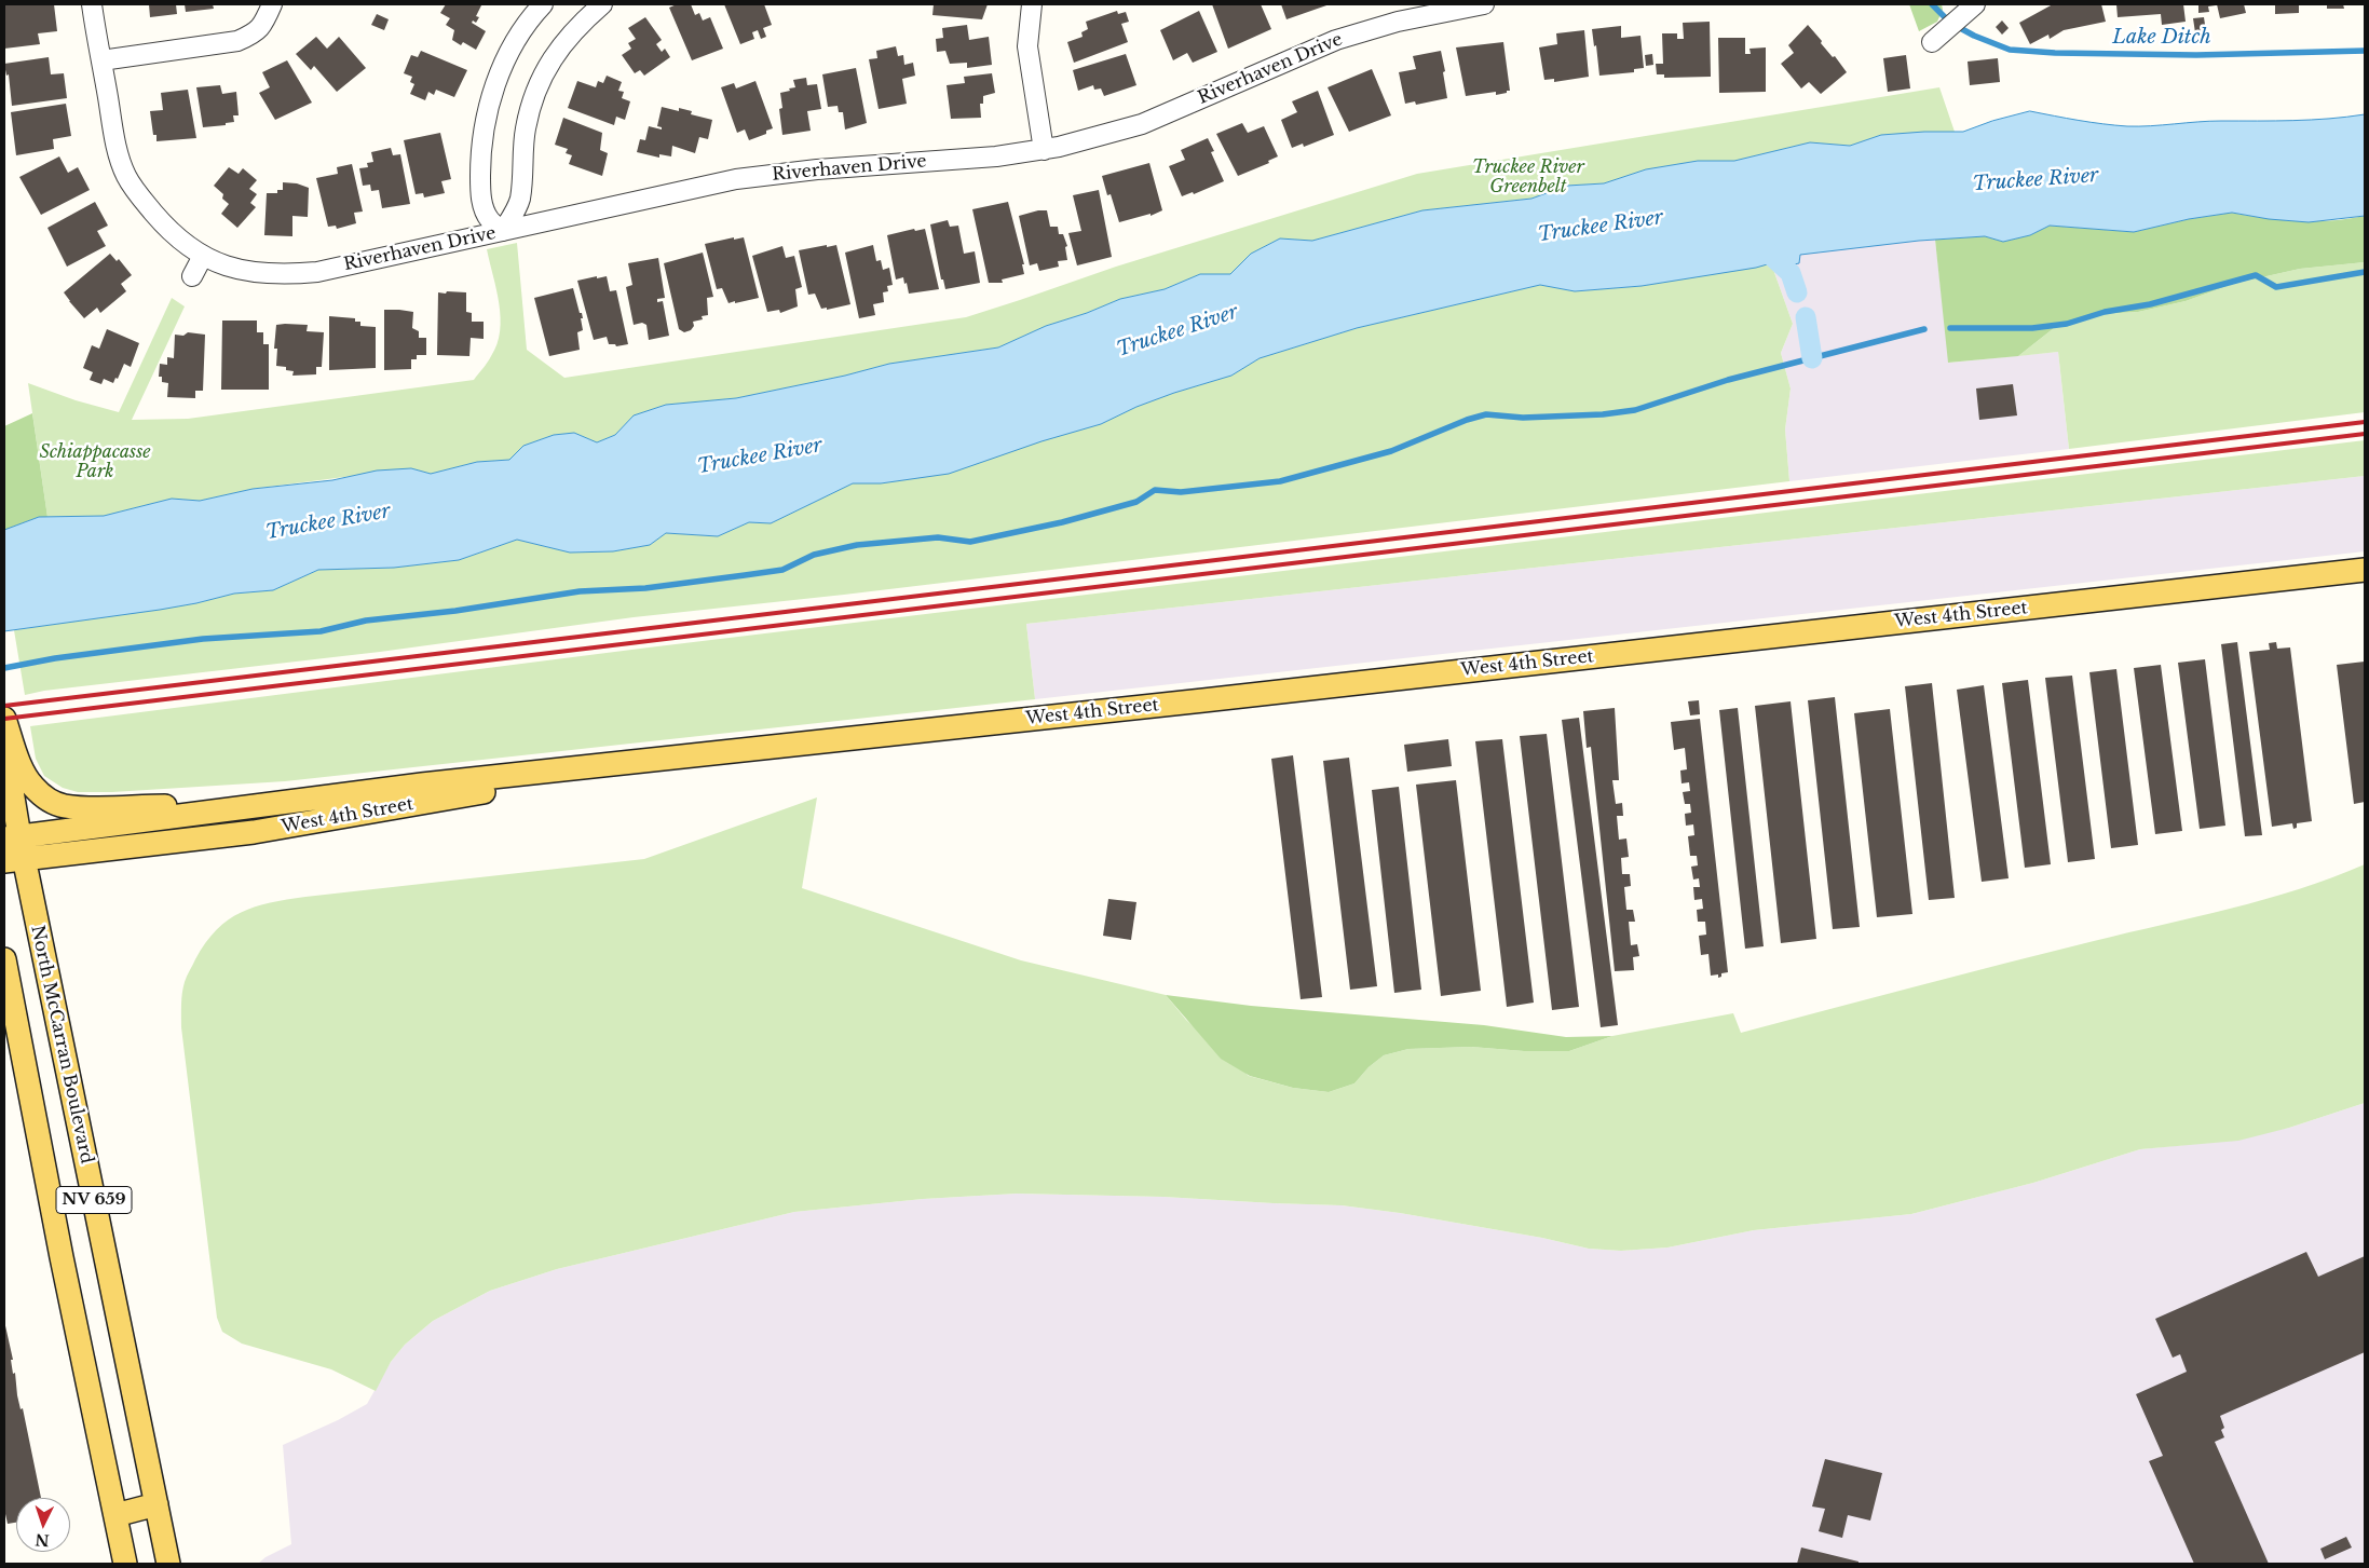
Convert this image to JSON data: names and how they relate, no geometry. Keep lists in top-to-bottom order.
{
  "streets": {
    "main road": ["West 4th Street", "North McCarran Boulevard", "NV 659"],
    "street": ["Riverhaven Drive"]
  },
  "crossings": [
    ["West 4th Street", "North McCarran Boulevard"]
  ],
  "water": ["Lake Ditch", "Truckee River"],
  "parks": ["Truckee River Greenbelt", "Schiappacasse Park"],
  "north": "bottom"
}
